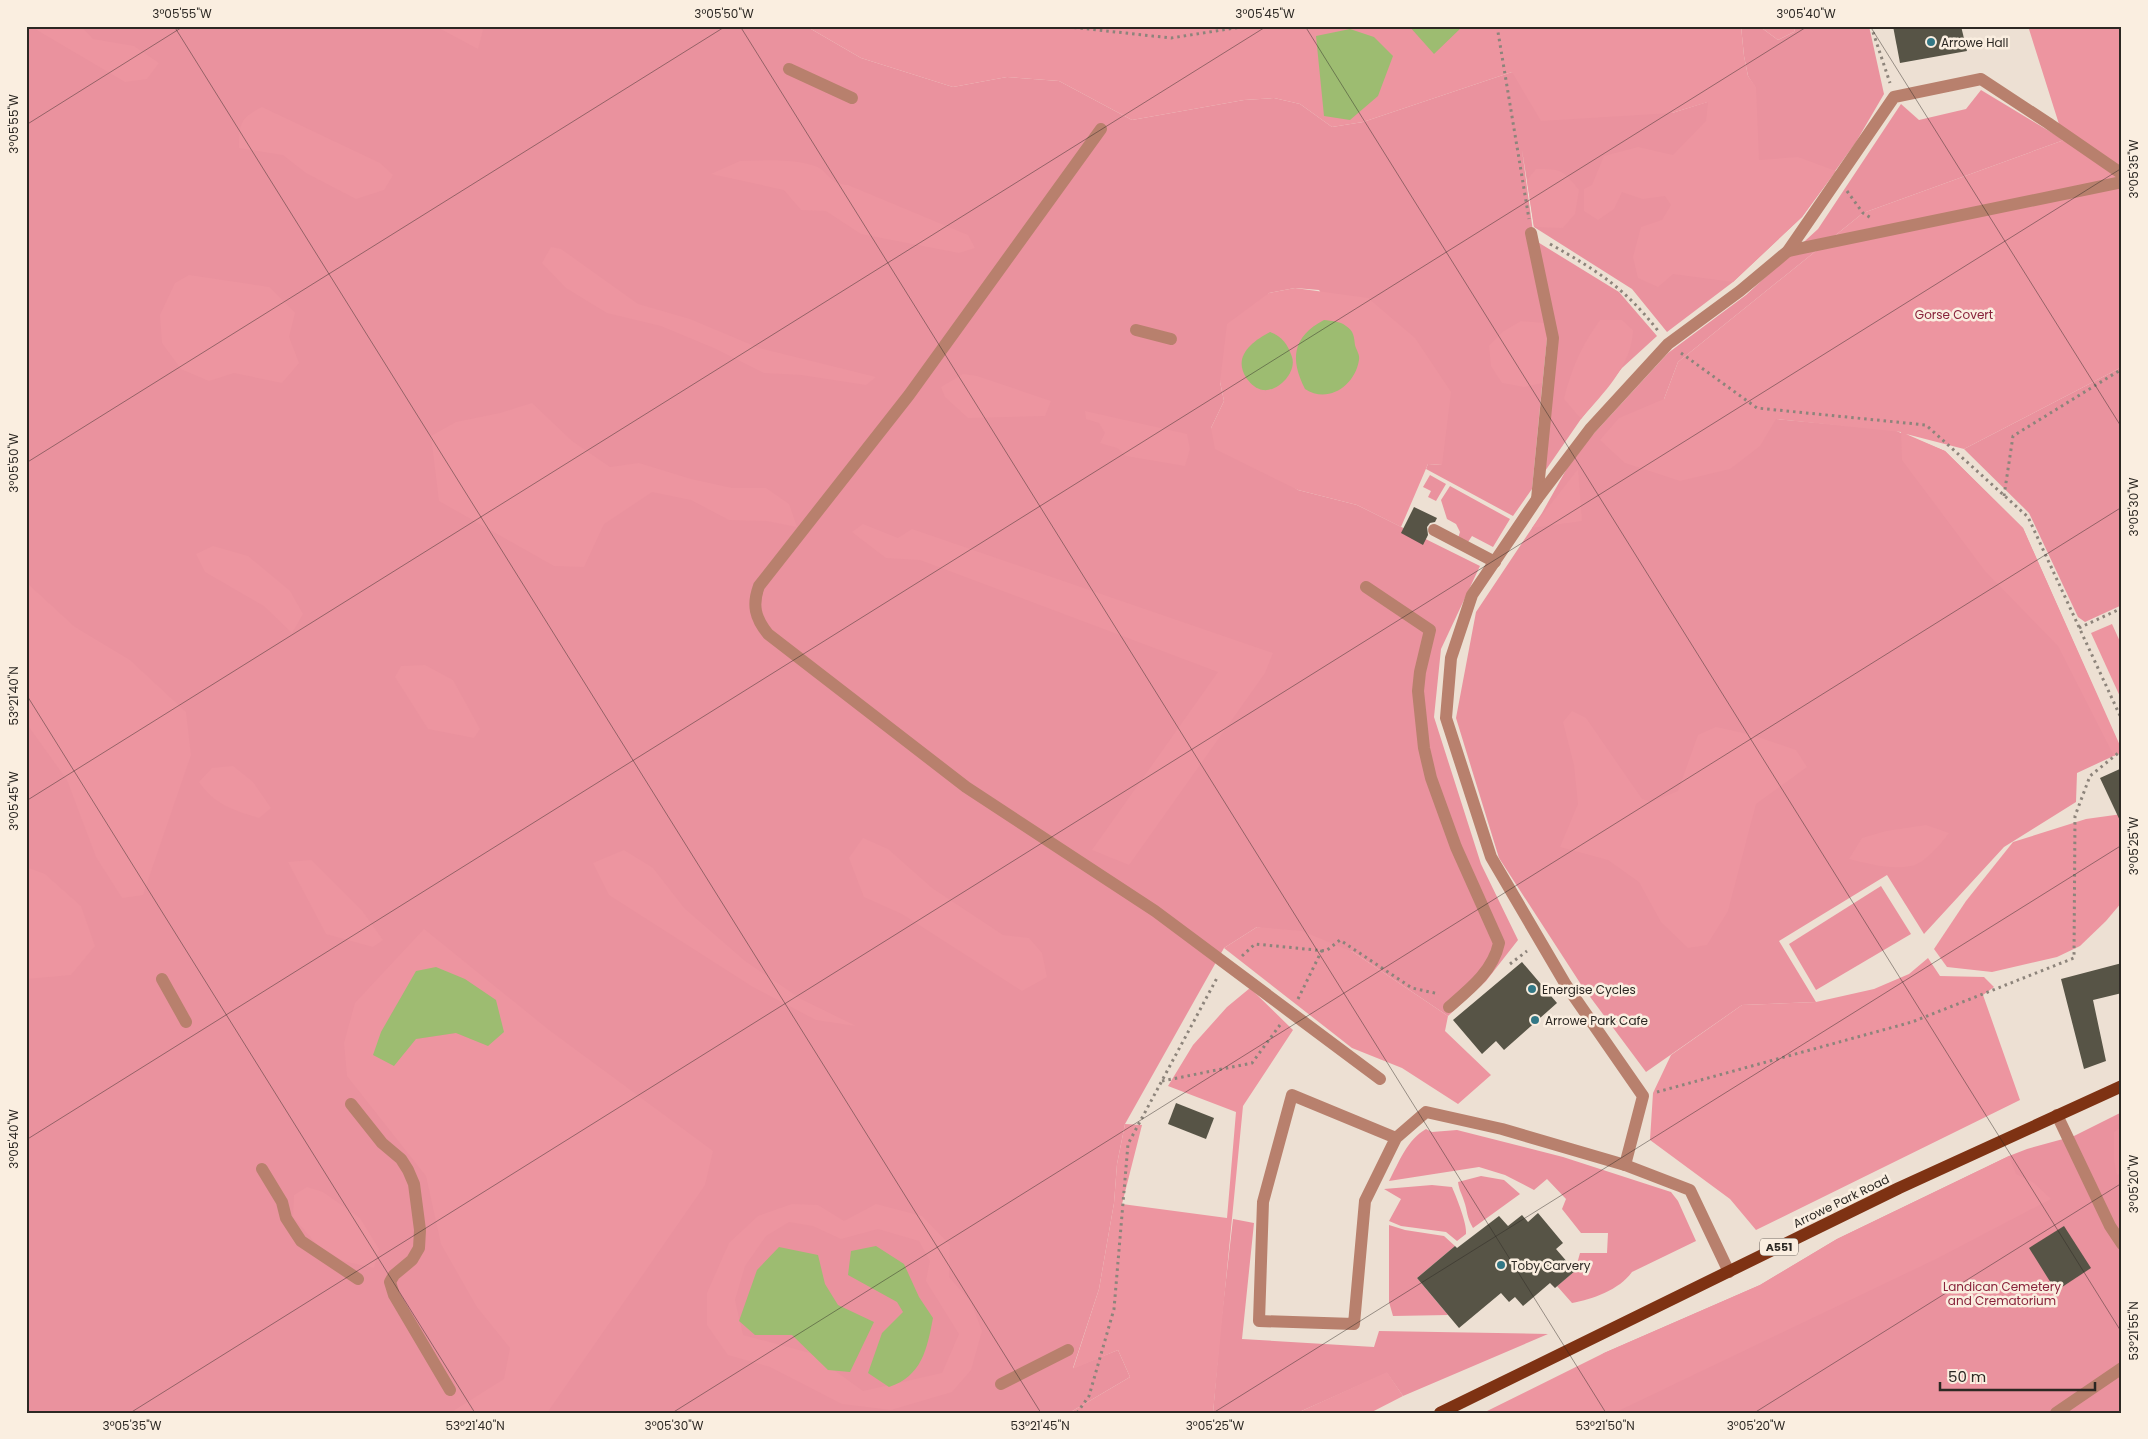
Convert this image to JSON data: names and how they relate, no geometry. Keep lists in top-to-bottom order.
{
  "streets": {
    "main road": ["Arrowe Park Road", "A551"]
  },
  "parks": ["Gorse Covert", "Landican Cemetery and Crematorium"],
  "places": [
    "Arrowe Hall",
    "Energise Cycles",
    "Arrowe Park Cafe",
    "Toby Carvery"
  ],
  "scale_bar": "50 m",
  "coordinates": [
    "3°05'55\"W",
    "3°05'50\"W",
    "3°05'45\"W",
    "3°05'40\"W",
    "3°05'35\"W",
    "3°05'30\"W",
    "53°21'40\"N",
    "3°05'25\"W",
    "3°05'20\"W",
    "53°21'55\"N",
    "53°21'45\"N",
    "53°21'50\"N"
  ]
}
